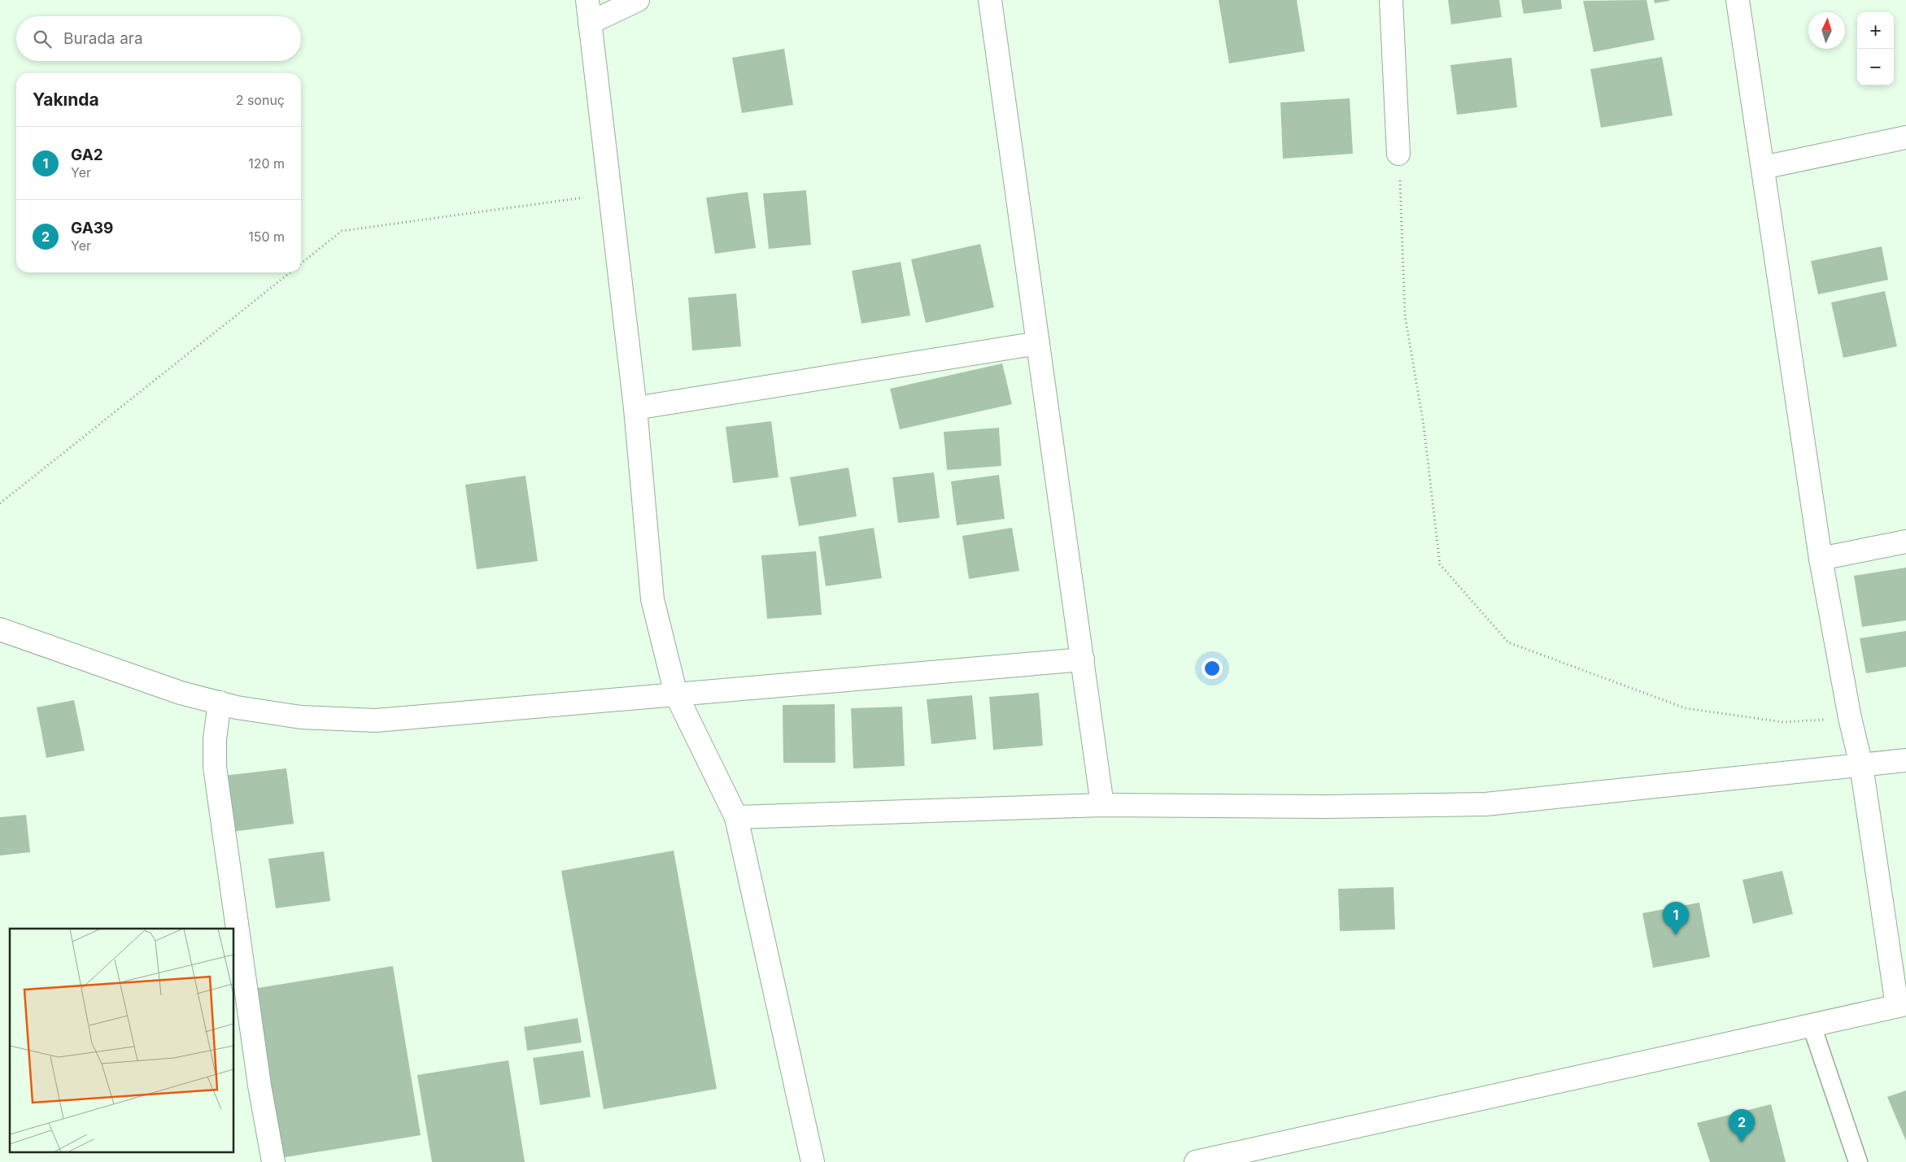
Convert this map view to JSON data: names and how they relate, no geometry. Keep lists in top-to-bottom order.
{
  "north": "top",
  "page": {
    "map_buttons": ["+", "−"],
    "search": "Burada ara",
    "heading": ["Yakında", "2 sonuç"],
    "list": [
      {
        "mark": "1",
        "name": "GA2",
        "note": "Yer",
        "value": "120 m"
      },
      {
        "mark": "2",
        "name": "GA39",
        "note": "Yer",
        "value": "150 m"
      }
    ],
    "pins": ["1", "2"]
  }
}
